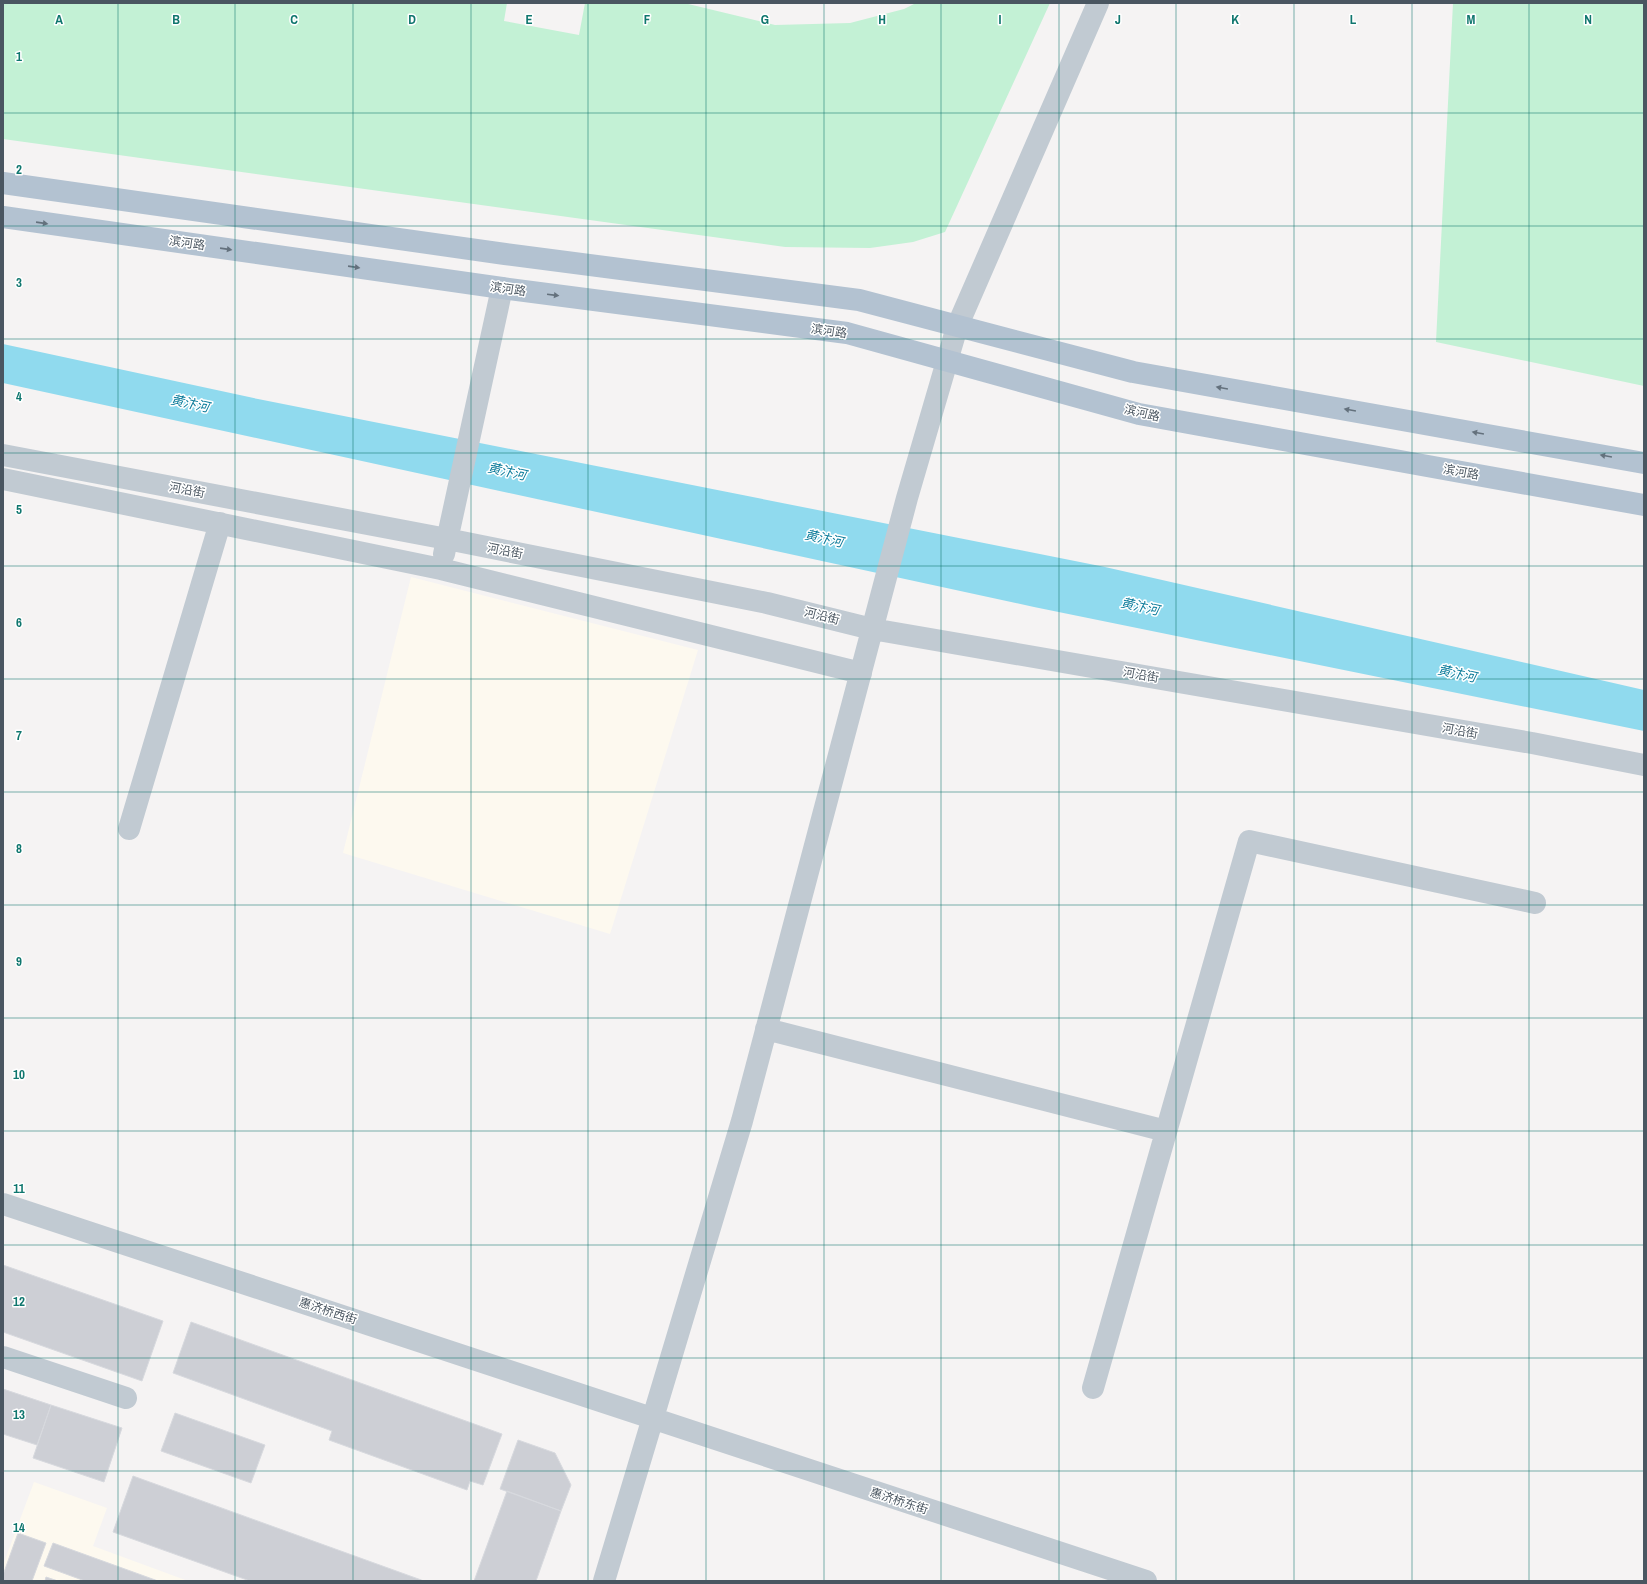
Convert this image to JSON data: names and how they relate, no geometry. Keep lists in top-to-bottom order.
{
  "streets": {
    "main road": ["滨河路"],
    "street": ["河沿街", "惠济桥西街", "惠济桥东街"]
  },
  "crossings": [
    ["惠济桥西街", "惠济桥东街"]
  ],
  "water": ["黄汴河"],
  "grid": {
    "columns": [
      "A",
      "B",
      "C",
      "D",
      "E",
      "F",
      "G",
      "H",
      "I",
      "J",
      "K",
      "L",
      "M",
      "N"
    ],
    "rows": [
      "1",
      "2",
      "3",
      "4",
      "5",
      "6",
      "7",
      "8",
      "9",
      "10",
      "11",
      "12",
      "13",
      "14"
    ]
  }
}
